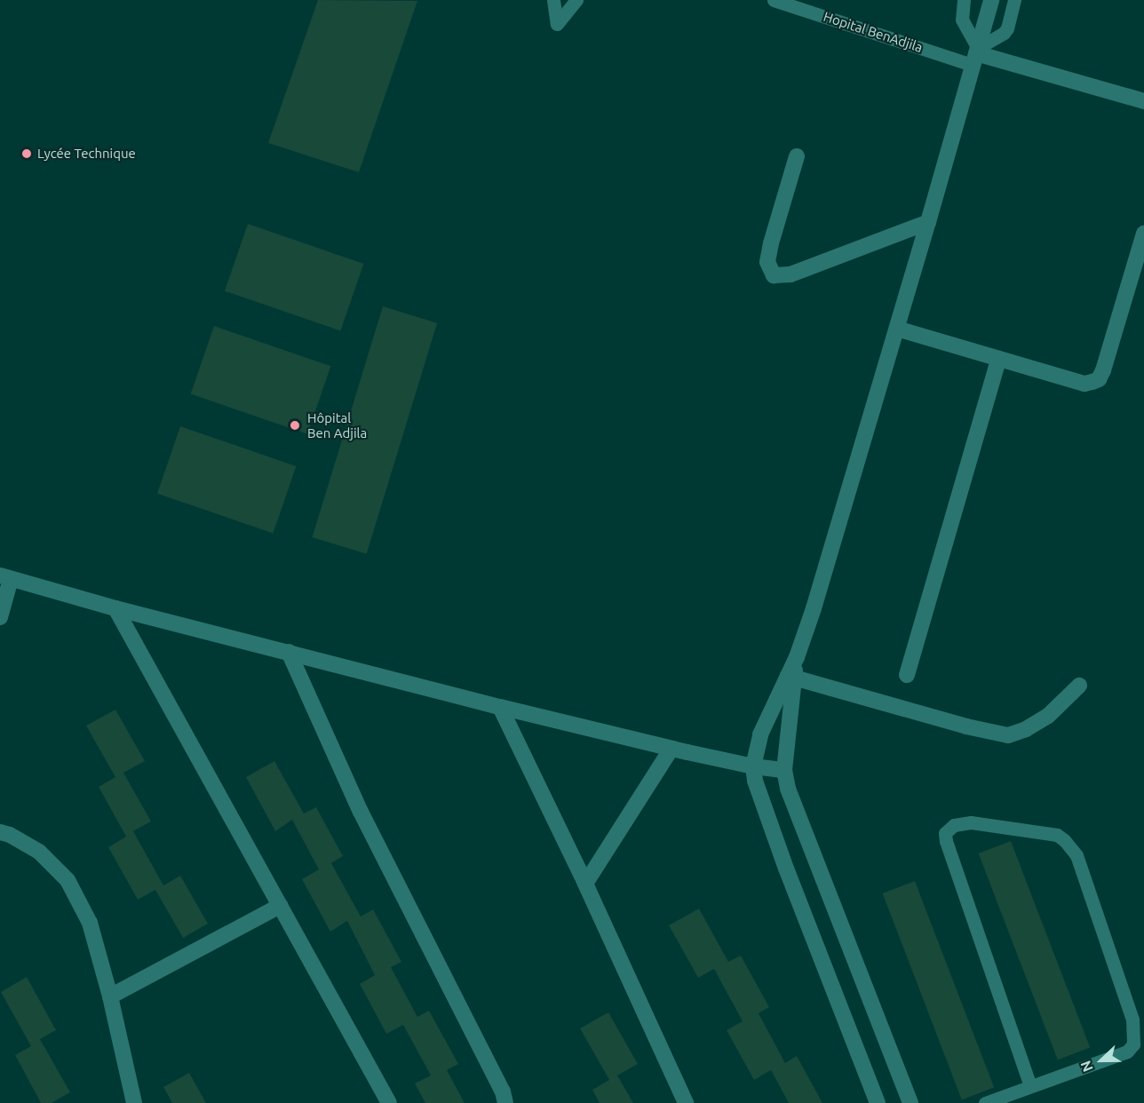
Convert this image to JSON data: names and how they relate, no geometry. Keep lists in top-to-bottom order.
{
  "streets": {
    "lane": ["Hopital BenAdjila"]
  },
  "places": ["Lycée Technique", "Hôpital Ben Adjila"],
  "north": "left"
}
